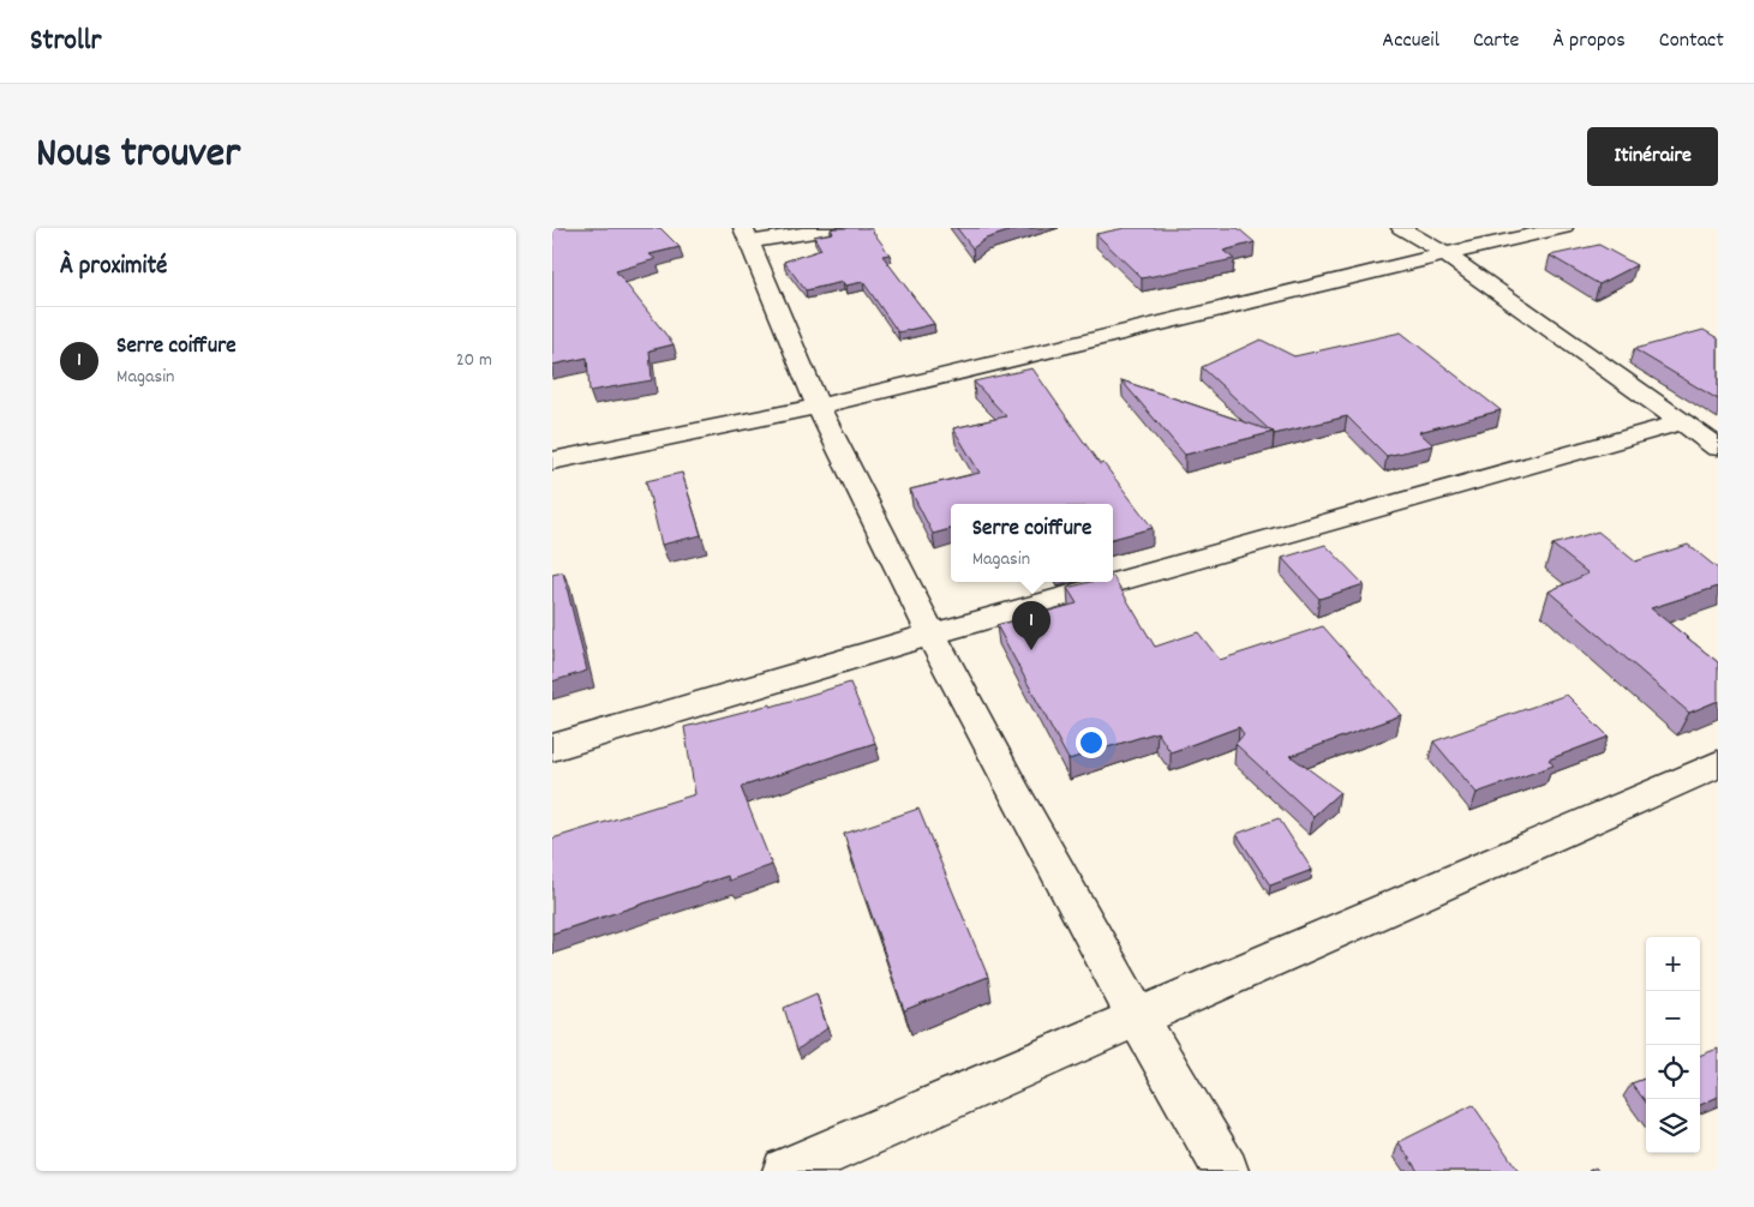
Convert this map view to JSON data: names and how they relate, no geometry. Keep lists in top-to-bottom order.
{
  "page": {
    "header": "Strollr",
    "nav": [
      "Accueil",
      "Carte",
      "À propos",
      "Contact"
    ],
    "title": "Nous trouver",
    "buttons": "Itinéraire",
    "heading": "À proximité",
    "list": [
      {
        "mark": "1",
        "name": "Serre coiffure",
        "note": "Magasin",
        "value": "20 m"
      }
    ],
    "popup": ["Serre coiffure", "Magasin"],
    "pins": "1",
    "map_buttons": ["+", "−"]
  }
}
